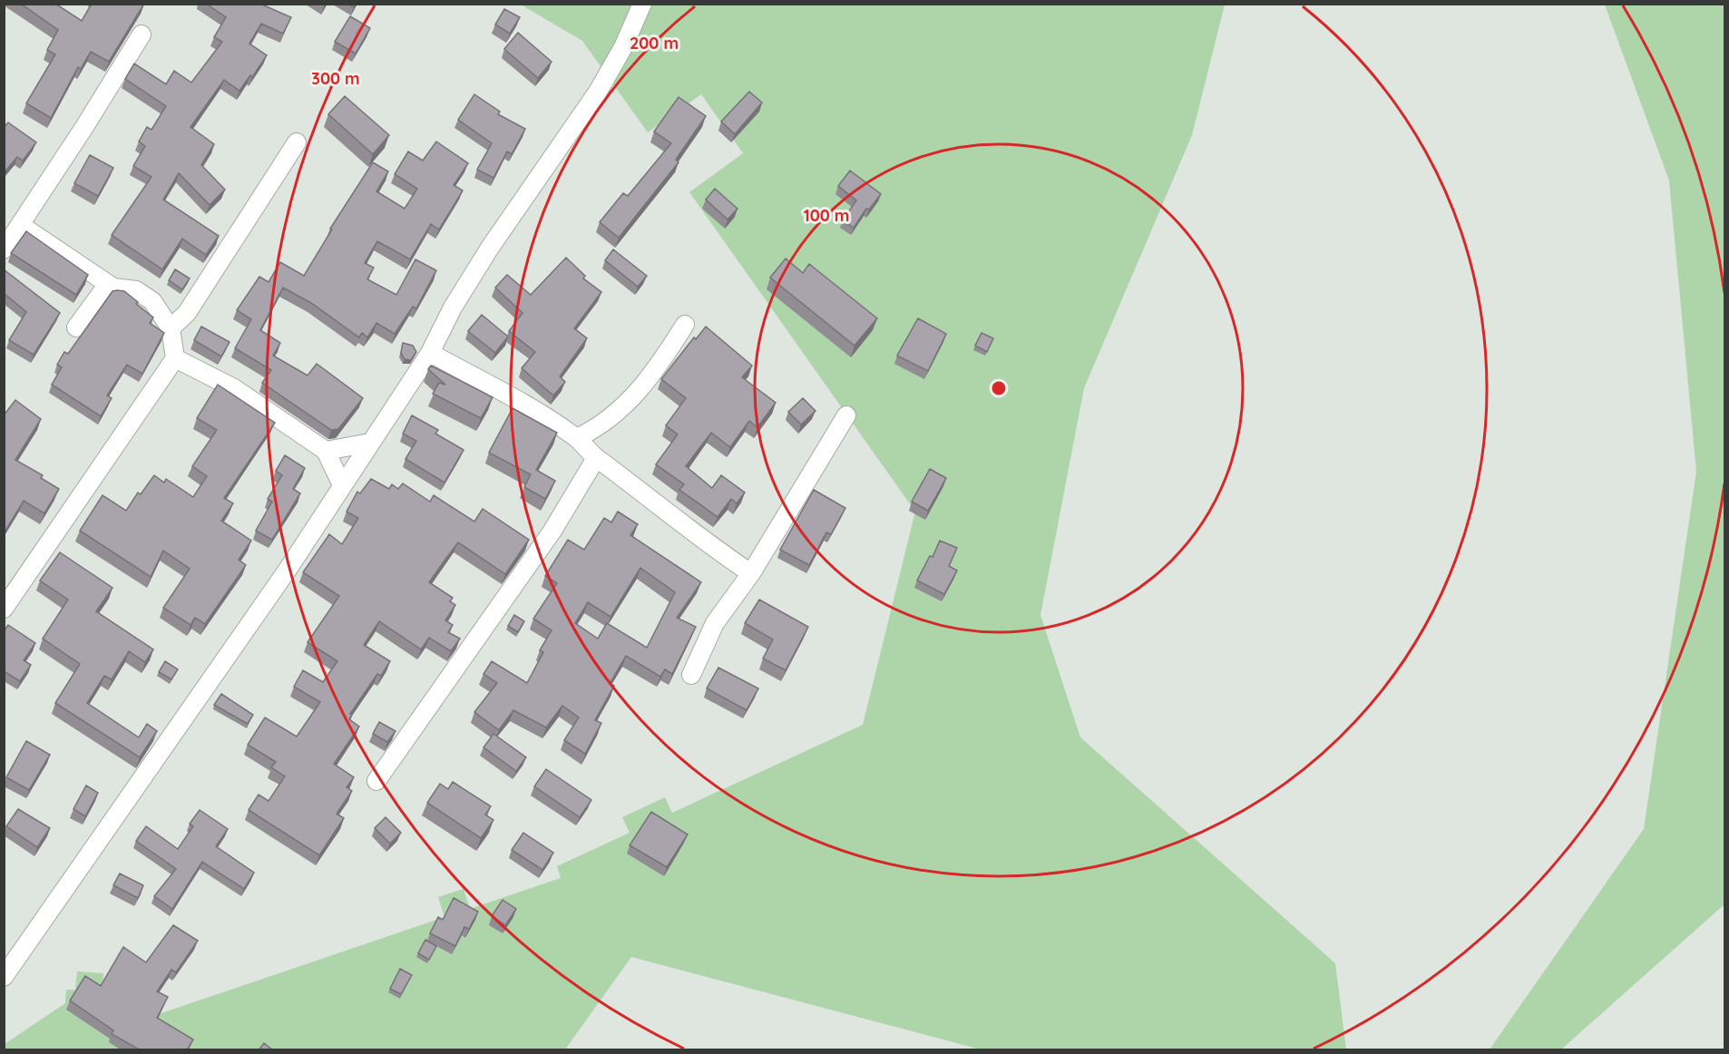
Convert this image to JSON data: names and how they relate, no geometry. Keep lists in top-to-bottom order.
{
  "rings": ["200 m", "300 m", "100 m"]
}
